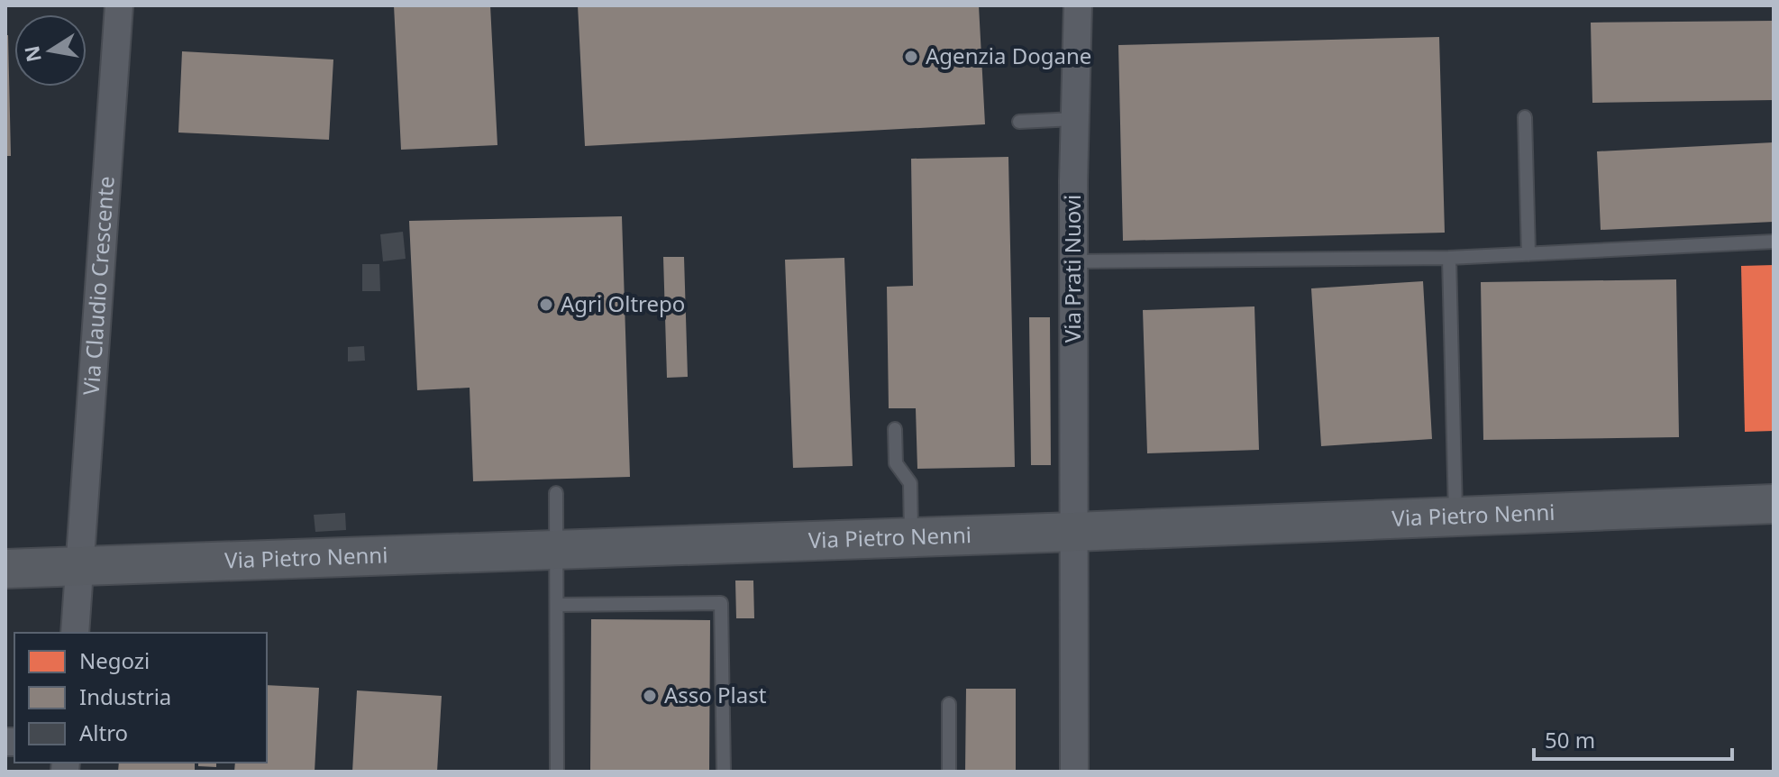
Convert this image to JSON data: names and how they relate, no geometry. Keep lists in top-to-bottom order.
{
  "streets": {
    "street": ["Via Prati Nuovi", "Via Claudio Crescente", "Via Pietro Nenni"]
  },
  "crossings": [
    ["Via Prati Nuovi", "Via Pietro Nenni"],
    ["Via Claudio Crescente", "Via Pietro Nenni"]
  ],
  "places": ["Agenzia Dogane", "Agri Oltrepo", "Asso Plast"],
  "legend": ["Negozi", "Industria", "Altro"],
  "scale_bar": "50 m",
  "north": "left"
}
